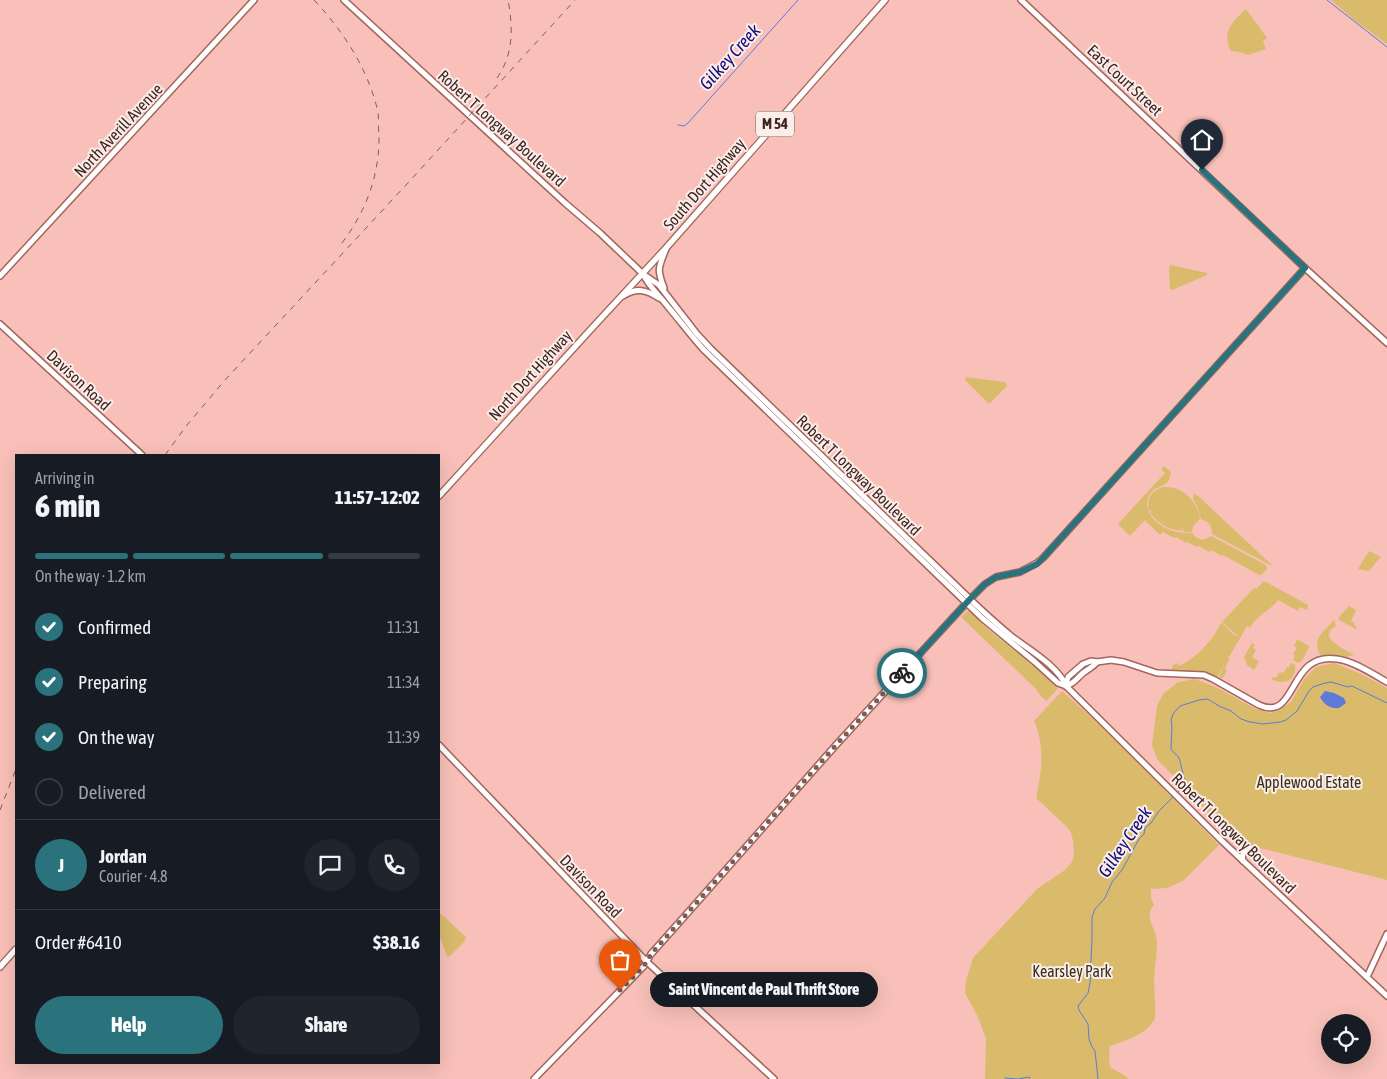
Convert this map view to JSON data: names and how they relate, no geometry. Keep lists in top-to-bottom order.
{
  "streets": {
    "main road": ["M 54", "South Dort Highway", "North Dort Highway"],
    "street": [
      "East Court Street",
      "Robert T Longway Boulevard",
      "North Averill Avenue",
      "Davison Road"
    ]
  },
  "crossings": [
    ["Robert T Longway Boulevard", "South Dort Highway"],
    ["Robert T Longway Boulevard", "North Dort Highway"],
    ["South Dort Highway", "North Dort Highway"]
  ],
  "water": ["Gilkey Creek"],
  "parks": ["Applewood Estate", "Kearsley Park"],
  "places": ["Saint Vincent de Paul Thrift Store"],
  "page": {
    "heading": ["6 min", "Arriving in", "11:57–12:02"],
    "panel": [
      "Jordan",
      "Courier · 4.8",
      "Order #6410",
      "$38.16"
    ],
    "bar": "On the way · 1.2 km",
    "list": [
      ["Confirmed", "11:31"],
      ["Preparing", "11:34"],
      ["On the way", "11:39"],
      "Delivered"
    ],
    "round": "J",
    "bubble": "Saint Vincent de Paul Thrift Store",
    "buttons": ["Help", "Share"]
  }
}
